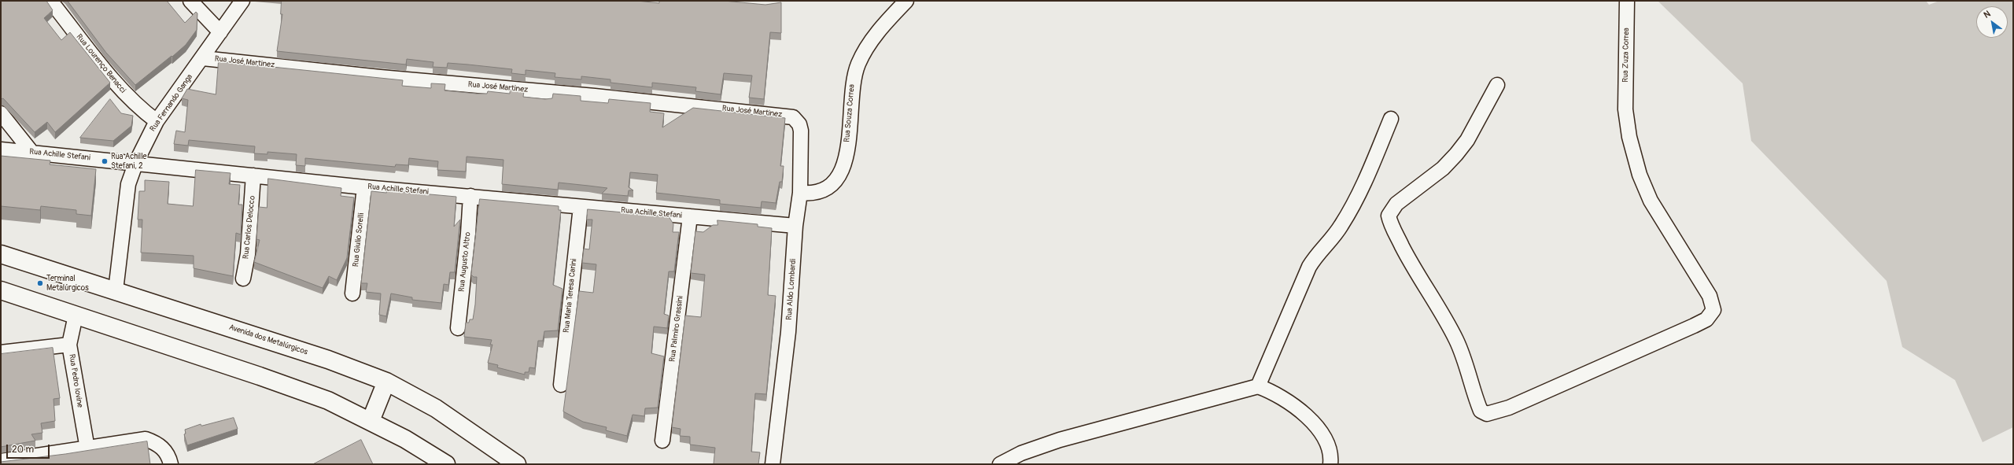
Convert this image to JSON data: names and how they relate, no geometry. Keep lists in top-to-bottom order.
{
  "streets": {
    "street": [
      "Rua Zuza Correa",
      "Rua José Martinez",
      "Rua Lourenço Benacci",
      "Rua Fernando Ganga",
      "Rua Souza Correa",
      "Rua Achille Stefani",
      "Rua Carlos Delocco",
      "Rua Giulio Sorelli",
      "Rua Augusto Altro",
      "Rua Aldo Lombardi",
      "Rua Maria Teresa Carini",
      "Rua Palmiro Grassini",
      "Avenida dos Metalúrgicos",
      "Rua Pedro Iovine"
    ]
  },
  "crossings": [
    ["Rua José Martinez", "Rua Fernando Ganga"],
    ["Rua José Martinez", "Rua Aldo Lombardi"],
    ["Rua Lourenço Benacci", "Rua Fernando Ganga"],
    ["Rua Fernando Ganga", "Rua Achille Stefani"],
    ["Rua Fernando Ganga", "Avenida dos Metalúrgicos"],
    ["Rua Souza Correa", "Rua Aldo Lombardi"],
    ["Rua Achille Stefani", "Rua Carlos Delocco"],
    ["Rua Achille Stefani", "Rua Giulio Sorelli"],
    ["Rua Achille Stefani", "Rua Augusto Altro"],
    ["Rua Achille Stefani", "Rua Aldo Lombardi"],
    ["Rua Achille Stefani", "Rua Maria Teresa Carini"],
    ["Rua Achille Stefani", "Rua Palmiro Grassini"]
  ],
  "places": ["Rua Achille Stefani, 2", "Terminal Metalúrgicos"],
  "scale_bar": "20 m",
  "north": "top left"
}
